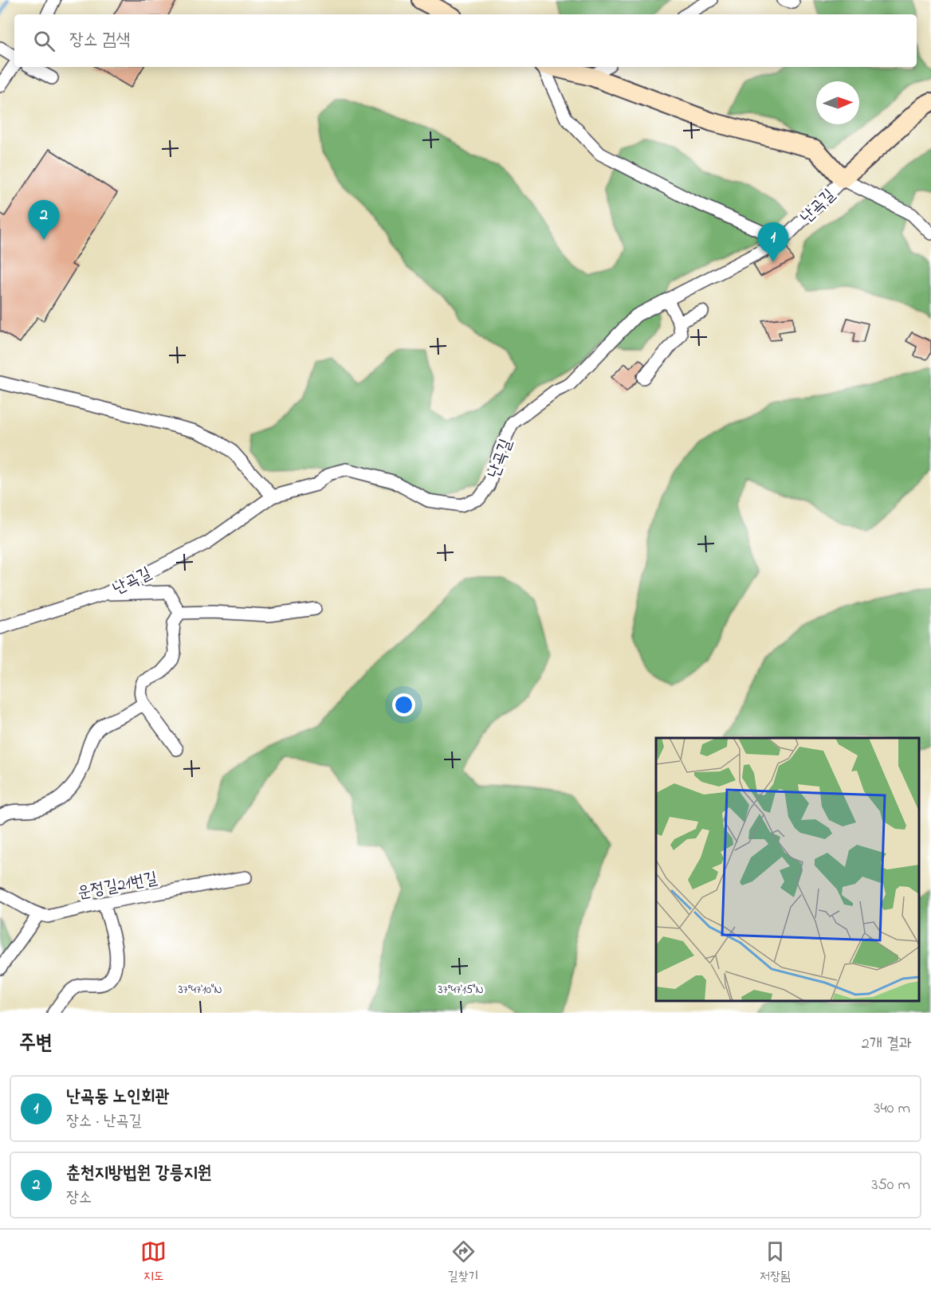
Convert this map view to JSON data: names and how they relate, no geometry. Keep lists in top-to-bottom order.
{
  "streets": {
    "street": ["난곡길", "운정길21번길"]
  },
  "north": "right",
  "page": {
    "search": "장소 검색",
    "pins": ["2", "1"],
    "heading": ["주변", "2개 결과"],
    "list": [
      {
        "mark": "1",
        "name": "난곡동 노인회관",
        "note": "장소 · 난곡길",
        "value": "340 m"
      },
      {
        "mark": "2",
        "name": "춘천지방법원 강릉지원",
        "note": "장소",
        "value": "350 m"
      }
    ],
    "nav": ["지도", "길찾기", "저장됨"]
  },
  "coordinates": ["37°47'10\"N", "37°47'15\"N"]
}
